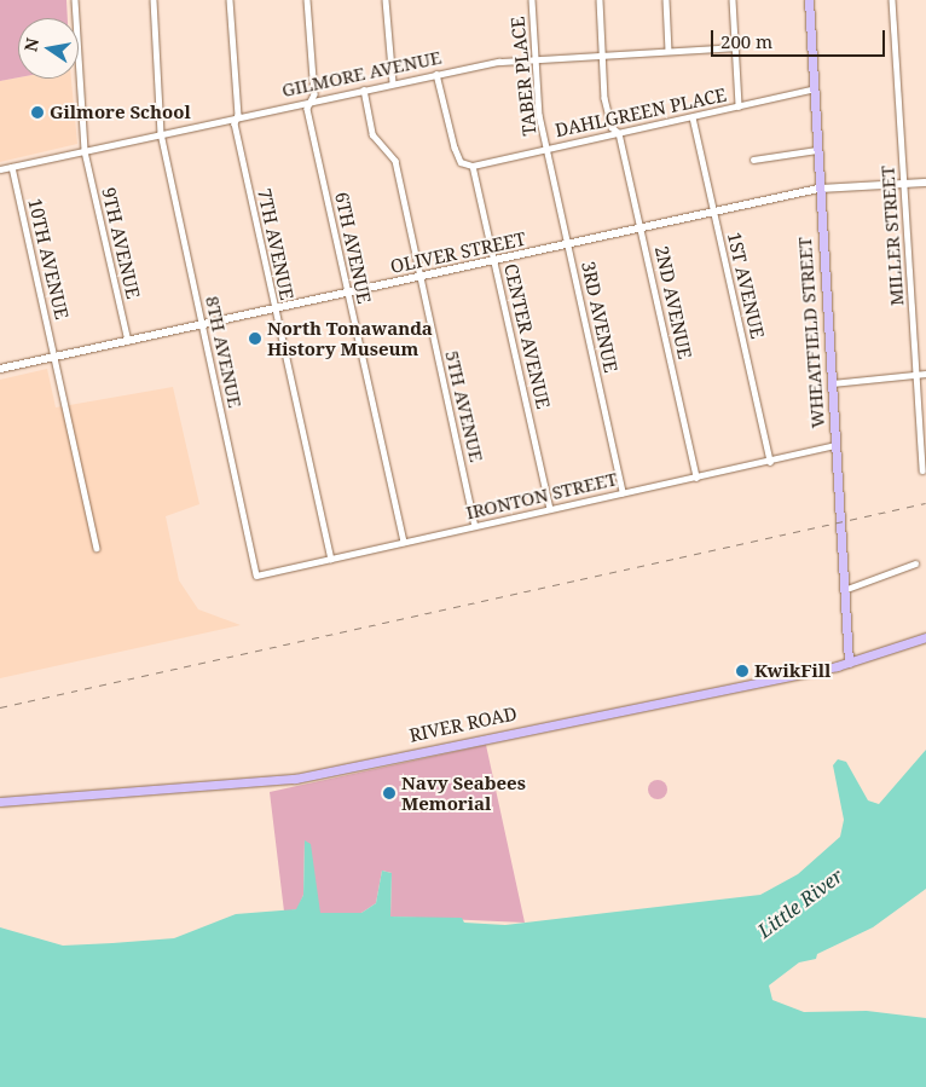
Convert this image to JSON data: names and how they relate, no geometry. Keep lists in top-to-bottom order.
{
  "streets": {
    "main road": ["OLIVER STREET", "WHEATFIELD STREET", "RIVER ROAD"],
    "street": [
      "GILMORE AVENUE",
      "TABER PLACE",
      "DAHLGREEN PLACE",
      "MILLER STREET",
      "9TH AVENUE",
      "7TH AVENUE",
      "6TH AVENUE",
      "10TH AVENUE",
      "1ST AVENUE",
      "2ND AVENUE",
      "3RD AVENUE",
      "CENTER AVENUE",
      "8TH AVENUE",
      "5TH AVENUE",
      "IRONTON STREET"
    ]
  },
  "crossings": [
    ["GILMORE AVENUE", "TABER PLACE"],
    ["GILMORE AVENUE", "9TH AVENUE"],
    ["GILMORE AVENUE", "7TH AVENUE"],
    ["GILMORE AVENUE", "6TH AVENUE"],
    ["GILMORE AVENUE", "10TH AVENUE"],
    ["GILMORE AVENUE", "2ND AVENUE"],
    ["GILMORE AVENUE", "CENTER AVENUE"],
    ["GILMORE AVENUE", "8TH AVENUE"],
    ["GILMORE AVENUE", "5TH AVENUE"],
    ["TABER PLACE", "DAHLGREEN PLACE"],
    ["TABER PLACE", "3RD AVENUE"],
    ["DAHLGREEN PLACE", "1ST AVENUE"],
    ["DAHLGREEN PLACE", "2ND AVENUE"],
    ["DAHLGREEN PLACE", "3RD AVENUE"],
    ["DAHLGREEN PLACE", "WHEATFIELD STREET"],
    ["DAHLGREEN PLACE", "CENTER AVENUE"],
    ["MILLER STREET", "OLIVER STREET"],
    ["9TH AVENUE", "OLIVER STREET"],
    ["7TH AVENUE", "OLIVER STREET"],
    ["7TH AVENUE", "IRONTON STREET"],
    ["6TH AVENUE", "OLIVER STREET"],
    ["6TH AVENUE", "IRONTON STREET"],
    ["OLIVER STREET", "10TH AVENUE"],
    ["OLIVER STREET", "1ST AVENUE"],
    ["OLIVER STREET", "2ND AVENUE"],
    ["OLIVER STREET", "3RD AVENUE"],
    ["OLIVER STREET", "WHEATFIELD STREET"],
    ["OLIVER STREET", "CENTER AVENUE"],
    ["OLIVER STREET", "8TH AVENUE"],
    ["OLIVER STREET", "5TH AVENUE"],
    ["1ST AVENUE", "IRONTON STREET"],
    ["2ND AVENUE", "IRONTON STREET"],
    ["3RD AVENUE", "IRONTON STREET"],
    ["WHEATFIELD STREET", "IRONTON STREET"],
    ["WHEATFIELD STREET", "RIVER ROAD"],
    ["CENTER AVENUE", "IRONTON STREET"],
    ["8TH AVENUE", "IRONTON STREET"],
    ["5TH AVENUE", "IRONTON STREET"]
  ],
  "water": ["Little River"],
  "places": [
    "Gilmore School",
    "North Tonawanda History Museum",
    "KwikFill",
    "Navy Seabees Memorial"
  ],
  "scale_bar": "200 m",
  "north": "left"
}
